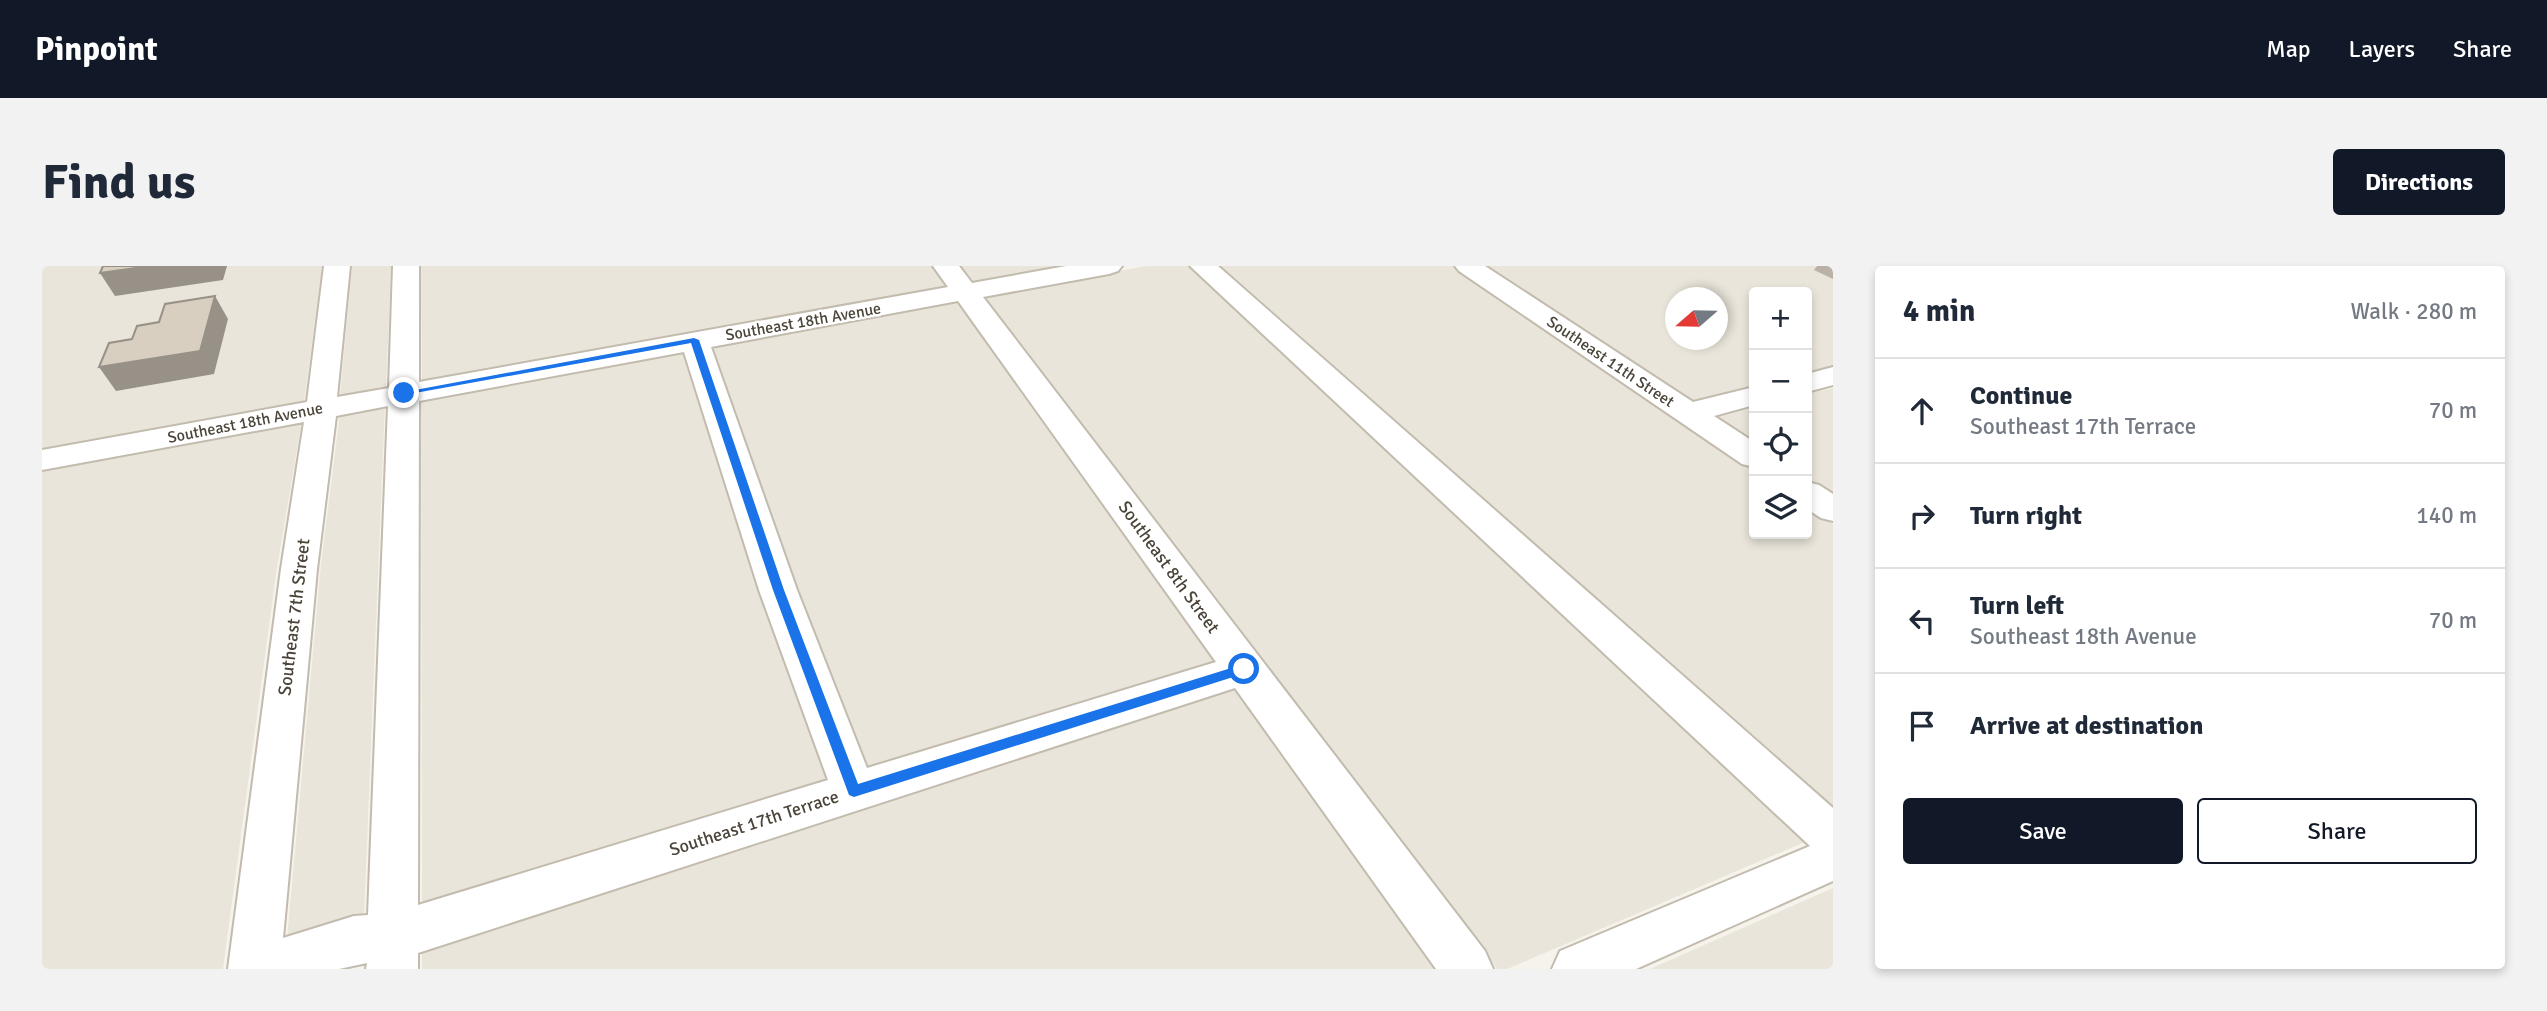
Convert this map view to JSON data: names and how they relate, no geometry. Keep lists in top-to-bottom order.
{
  "streets": {
    "street": [
      "Southeast 18th Avenue",
      "Southeast 11th Street",
      "Southeast 8th Street",
      "Southeast 7th Street",
      "Southeast 17th Terrace"
    ]
  },
  "crossings": [
    ["Southeast 18th Avenue", "Southeast 8th Street"],
    ["Southeast 18th Avenue", "Southeast 7th Street"],
    ["Southeast 8th Street", "Southeast 17th Terrace"]
  ],
  "north": "left",
  "page": {
    "header": "Pinpoint",
    "nav": ["Map", "Layers", "Share"],
    "buttons": [
      "Directions",
      ["Save", "Share"]
    ],
    "title": "Find us",
    "heading": ["4 min", "Walk · 280 m"],
    "map_buttons": ["+", "−"],
    "list": [
      ["Continue", "Southeast 17th Terrace", "70 m"],
      ["Turn right", "140 m"],
      ["Turn left", "Southeast 18th Avenue", "70 m"],
      "Arrive at destination"
    ]
  }
}
